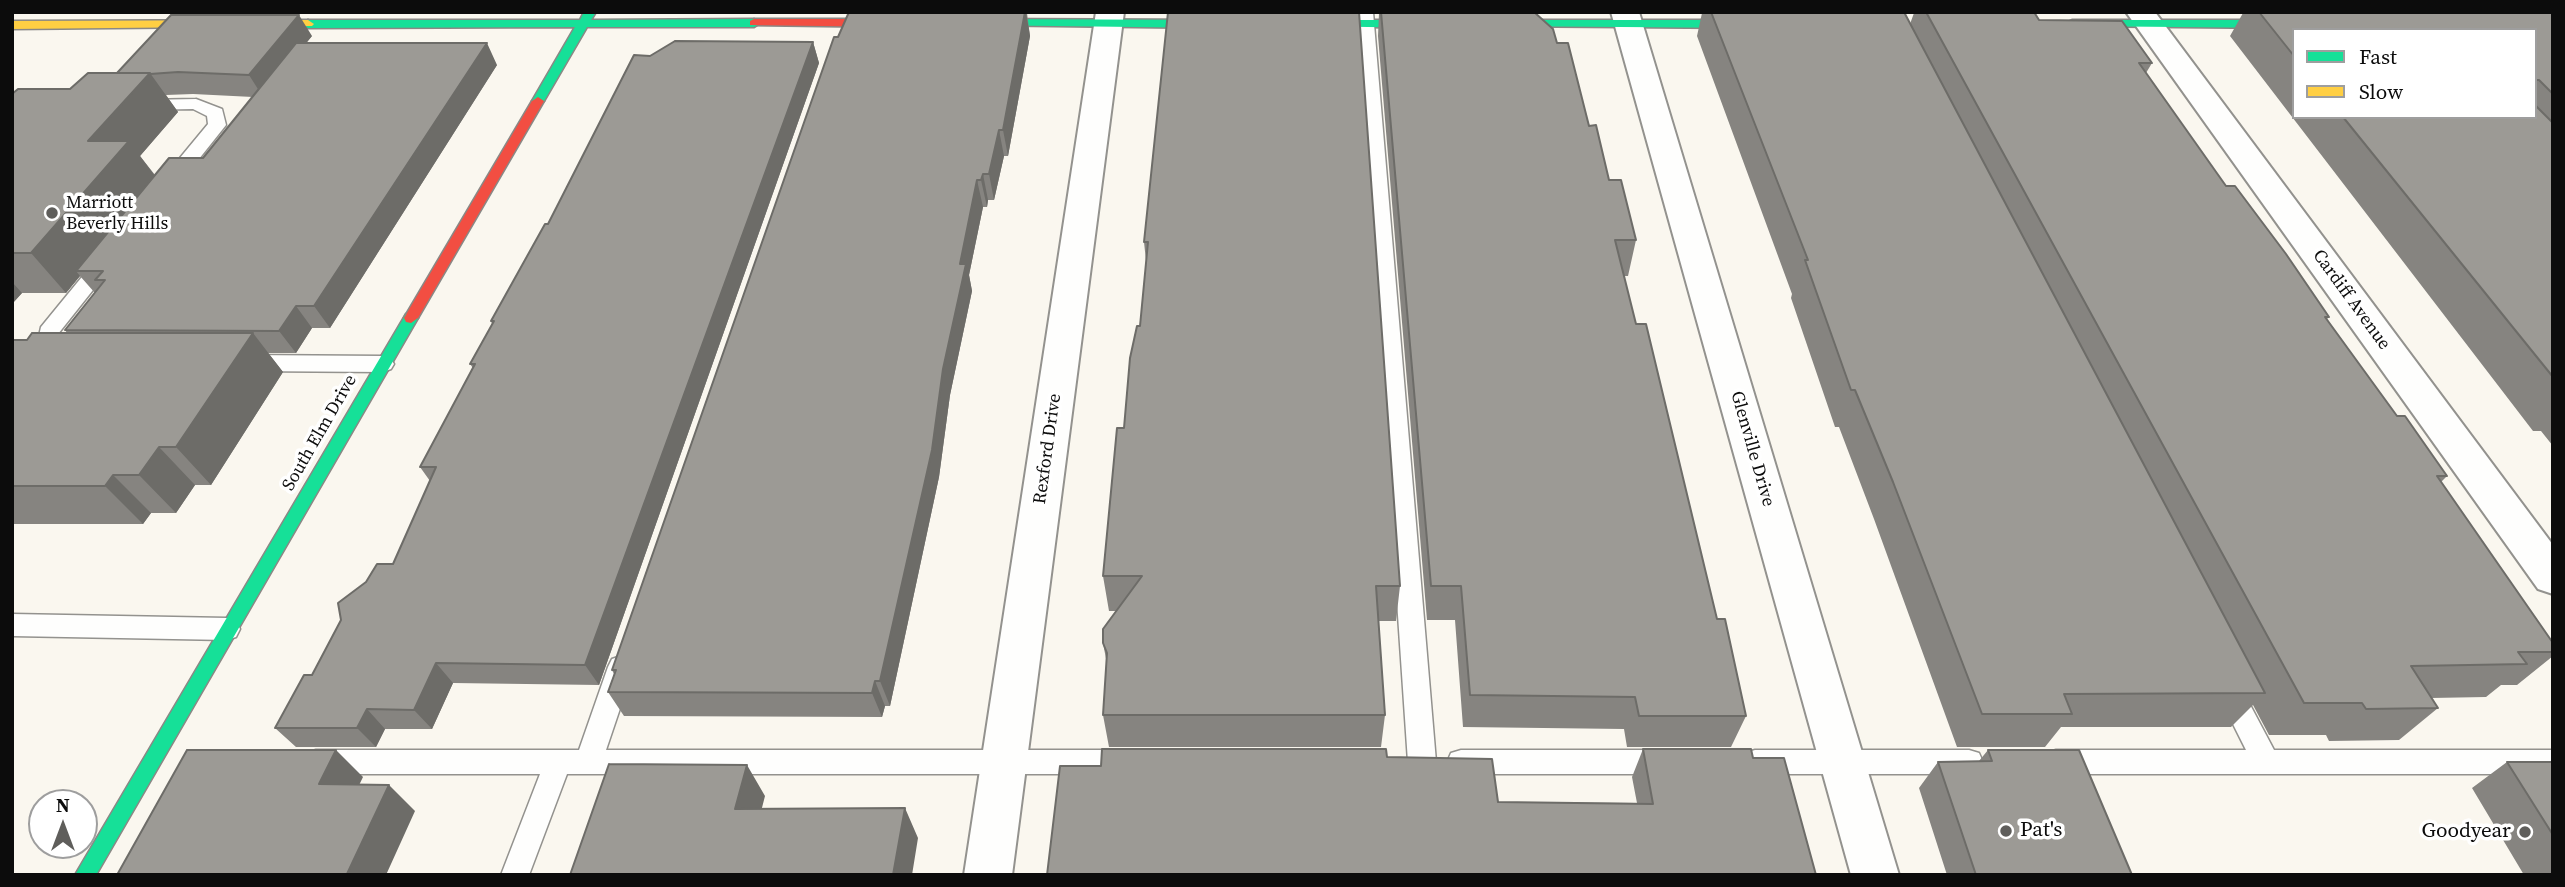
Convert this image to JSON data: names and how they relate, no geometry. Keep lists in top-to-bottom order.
{
  "streets": {
    "street": [
      "Cardiff Avenue",
      "South Elm Drive",
      "Rexford Drive",
      "Glenville Drive"
    ]
  },
  "places": ["Marriott Beverly Hills", "Pat's", "Goodyear"],
  "legend": ["Fast", "Slow"],
  "north": "top"
}
